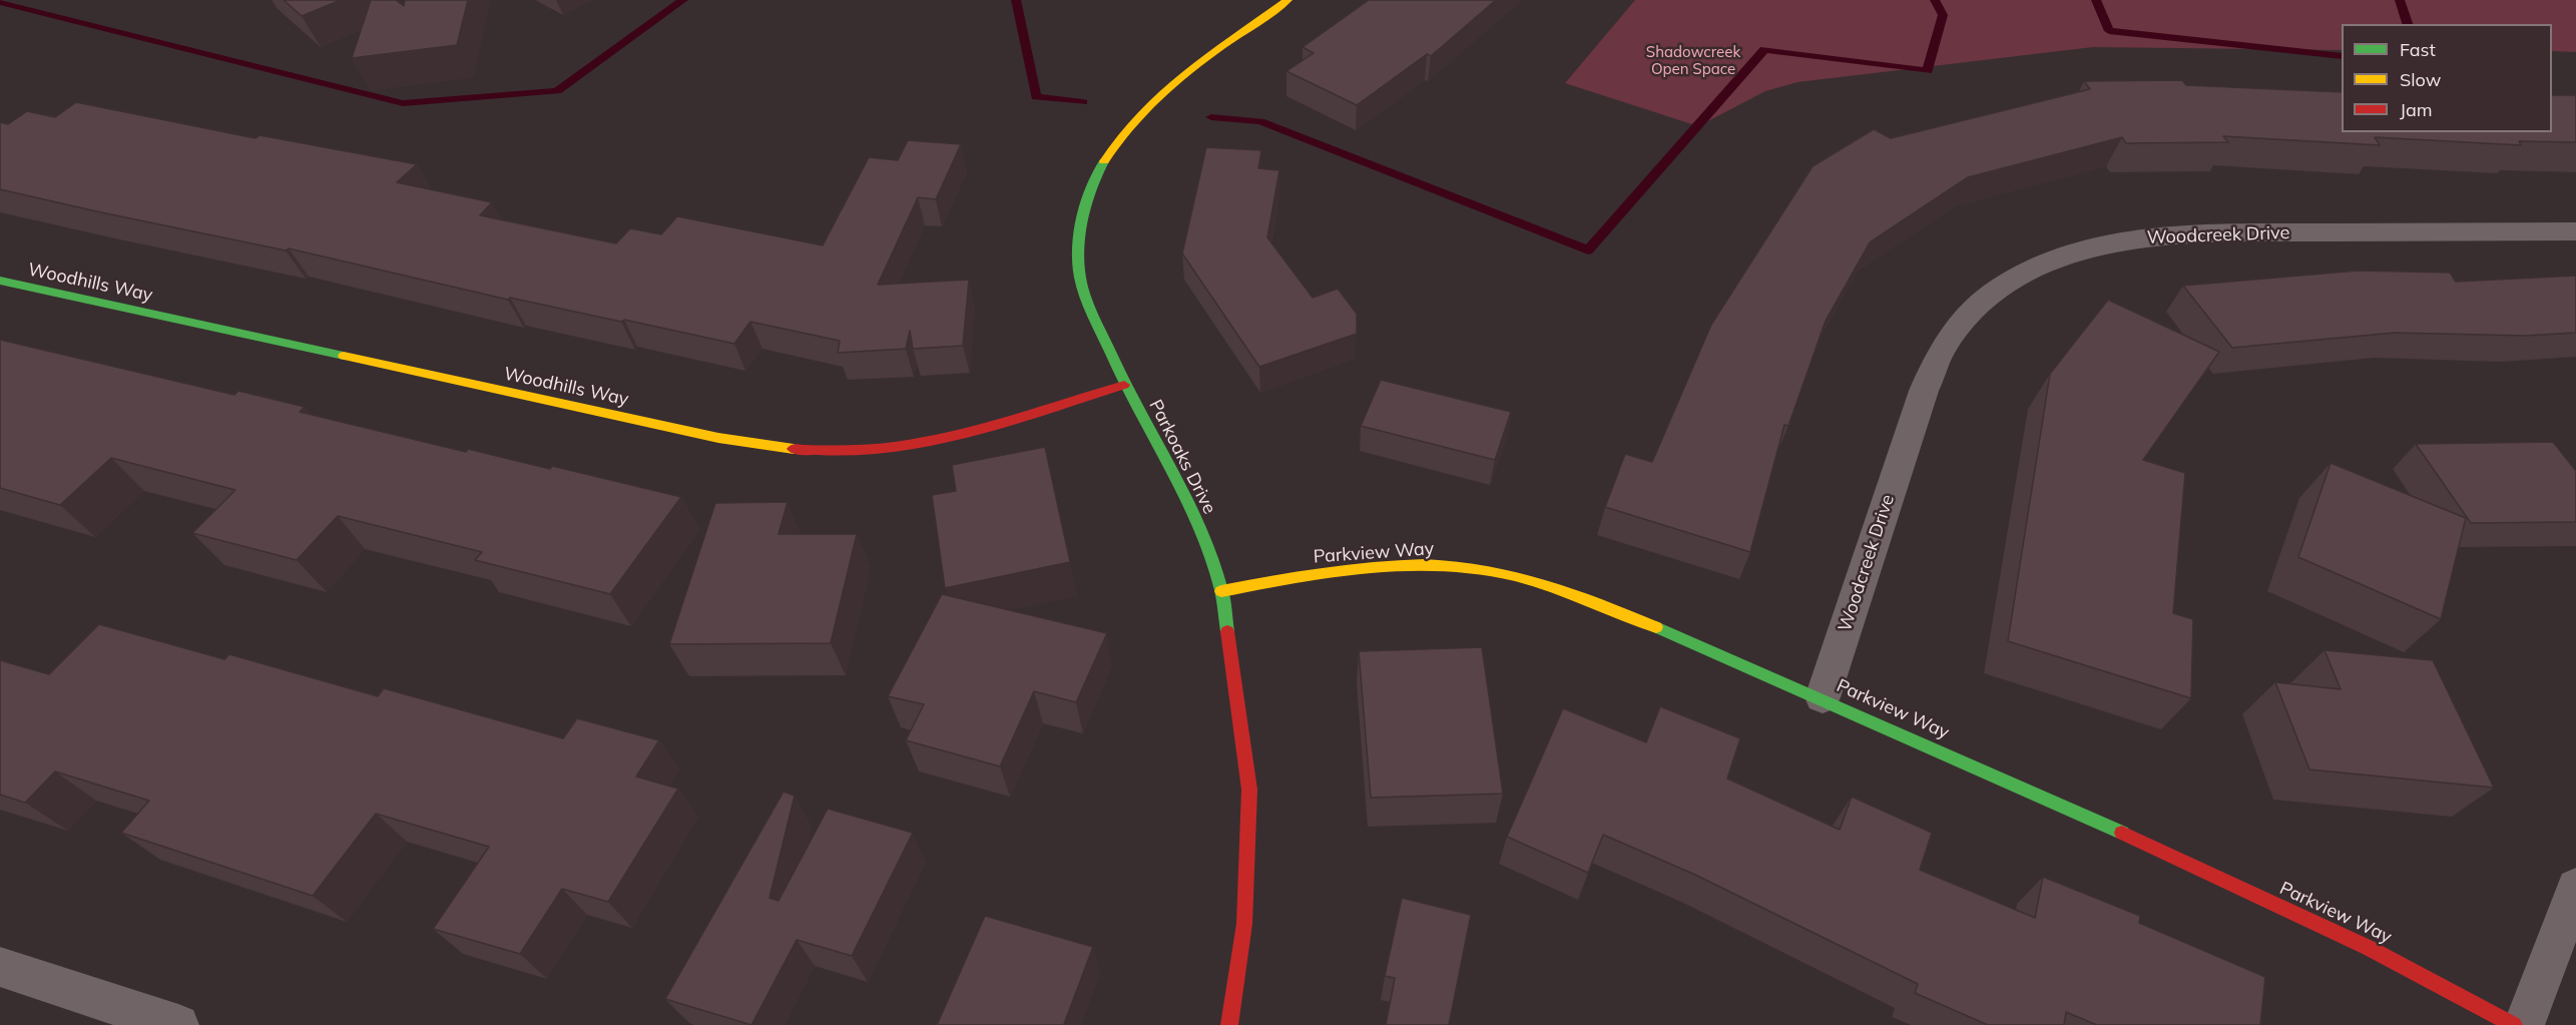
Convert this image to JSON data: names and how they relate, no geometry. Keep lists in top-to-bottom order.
{
  "streets": {
    "street": [
      "Woodcreek Drive",
      "Woodhills Way",
      "Parkoaks Drive",
      "Parkview Way"
    ]
  },
  "crossings": [
    ["Woodcreek Drive", "Parkview Way"],
    ["Woodhills Way", "Parkoaks Drive"],
    ["Parkoaks Drive", "Parkview Way"]
  ],
  "parks": ["Shadowcreek Open Space"],
  "legend": ["Fast", "Slow", "Jam"]
}
